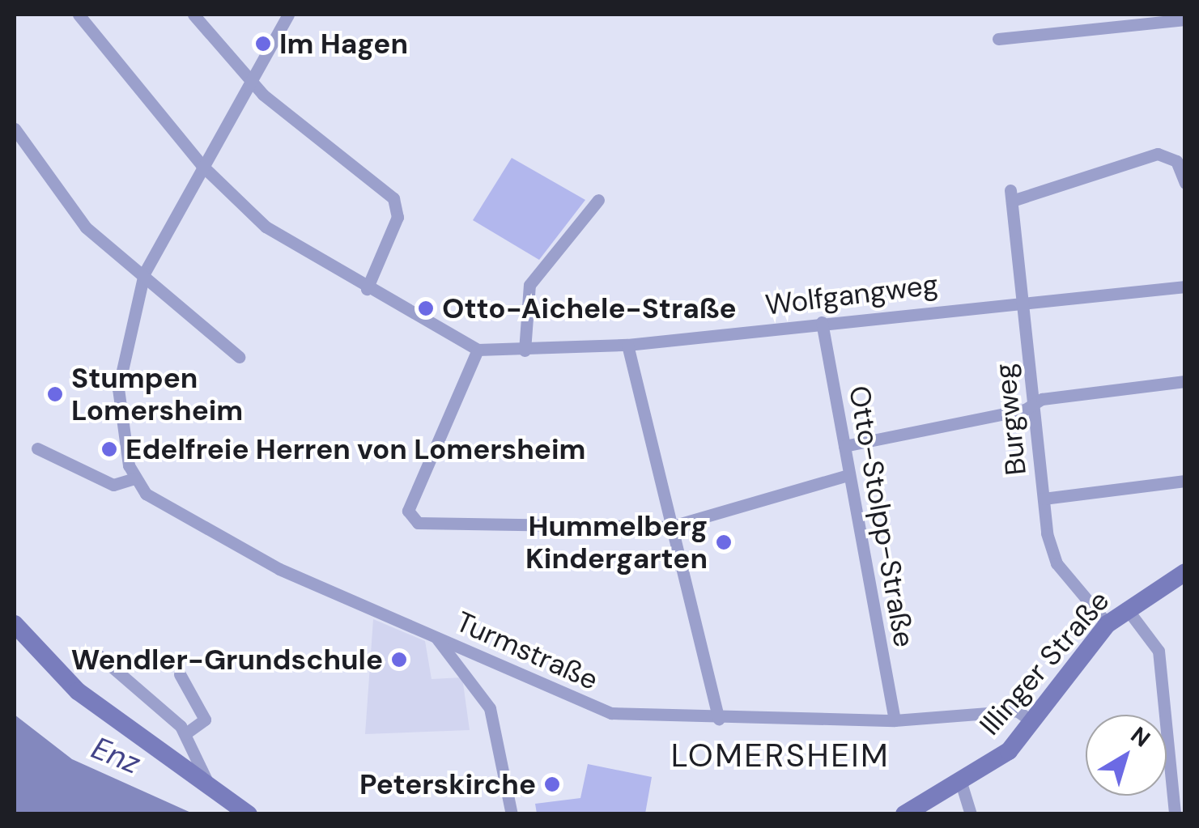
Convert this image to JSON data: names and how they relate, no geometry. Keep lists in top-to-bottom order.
{
  "streets": {
    "street": [
      "Wolfgangweg",
      "Burgweg",
      "Otto-Stolpp-Straße",
      "Turmstraße",
      "Illinger Straße"
    ]
  },
  "crossings": [
    ["Wolfgangweg", "Burgweg"],
    ["Wolfgangweg", "Otto-Stolpp-Straße"],
    ["Burgweg", "Illinger Straße"],
    ["Otto-Stolpp-Straße", "Turmstraße"],
    ["Turmstraße", "Illinger Straße"]
  ],
  "districts": ["LOMERSHEIM"],
  "water": ["Enz"],
  "places": [
    "Im Hagen",
    "Otto-Aichele-Straße",
    "Stumpen Lomersheim",
    "Edelfreie Herren von Lomersheim",
    "Hummelberg Kindergarten",
    "Wendler-Grundschule",
    "Peterskirche"
  ],
  "north": "top right"
}
